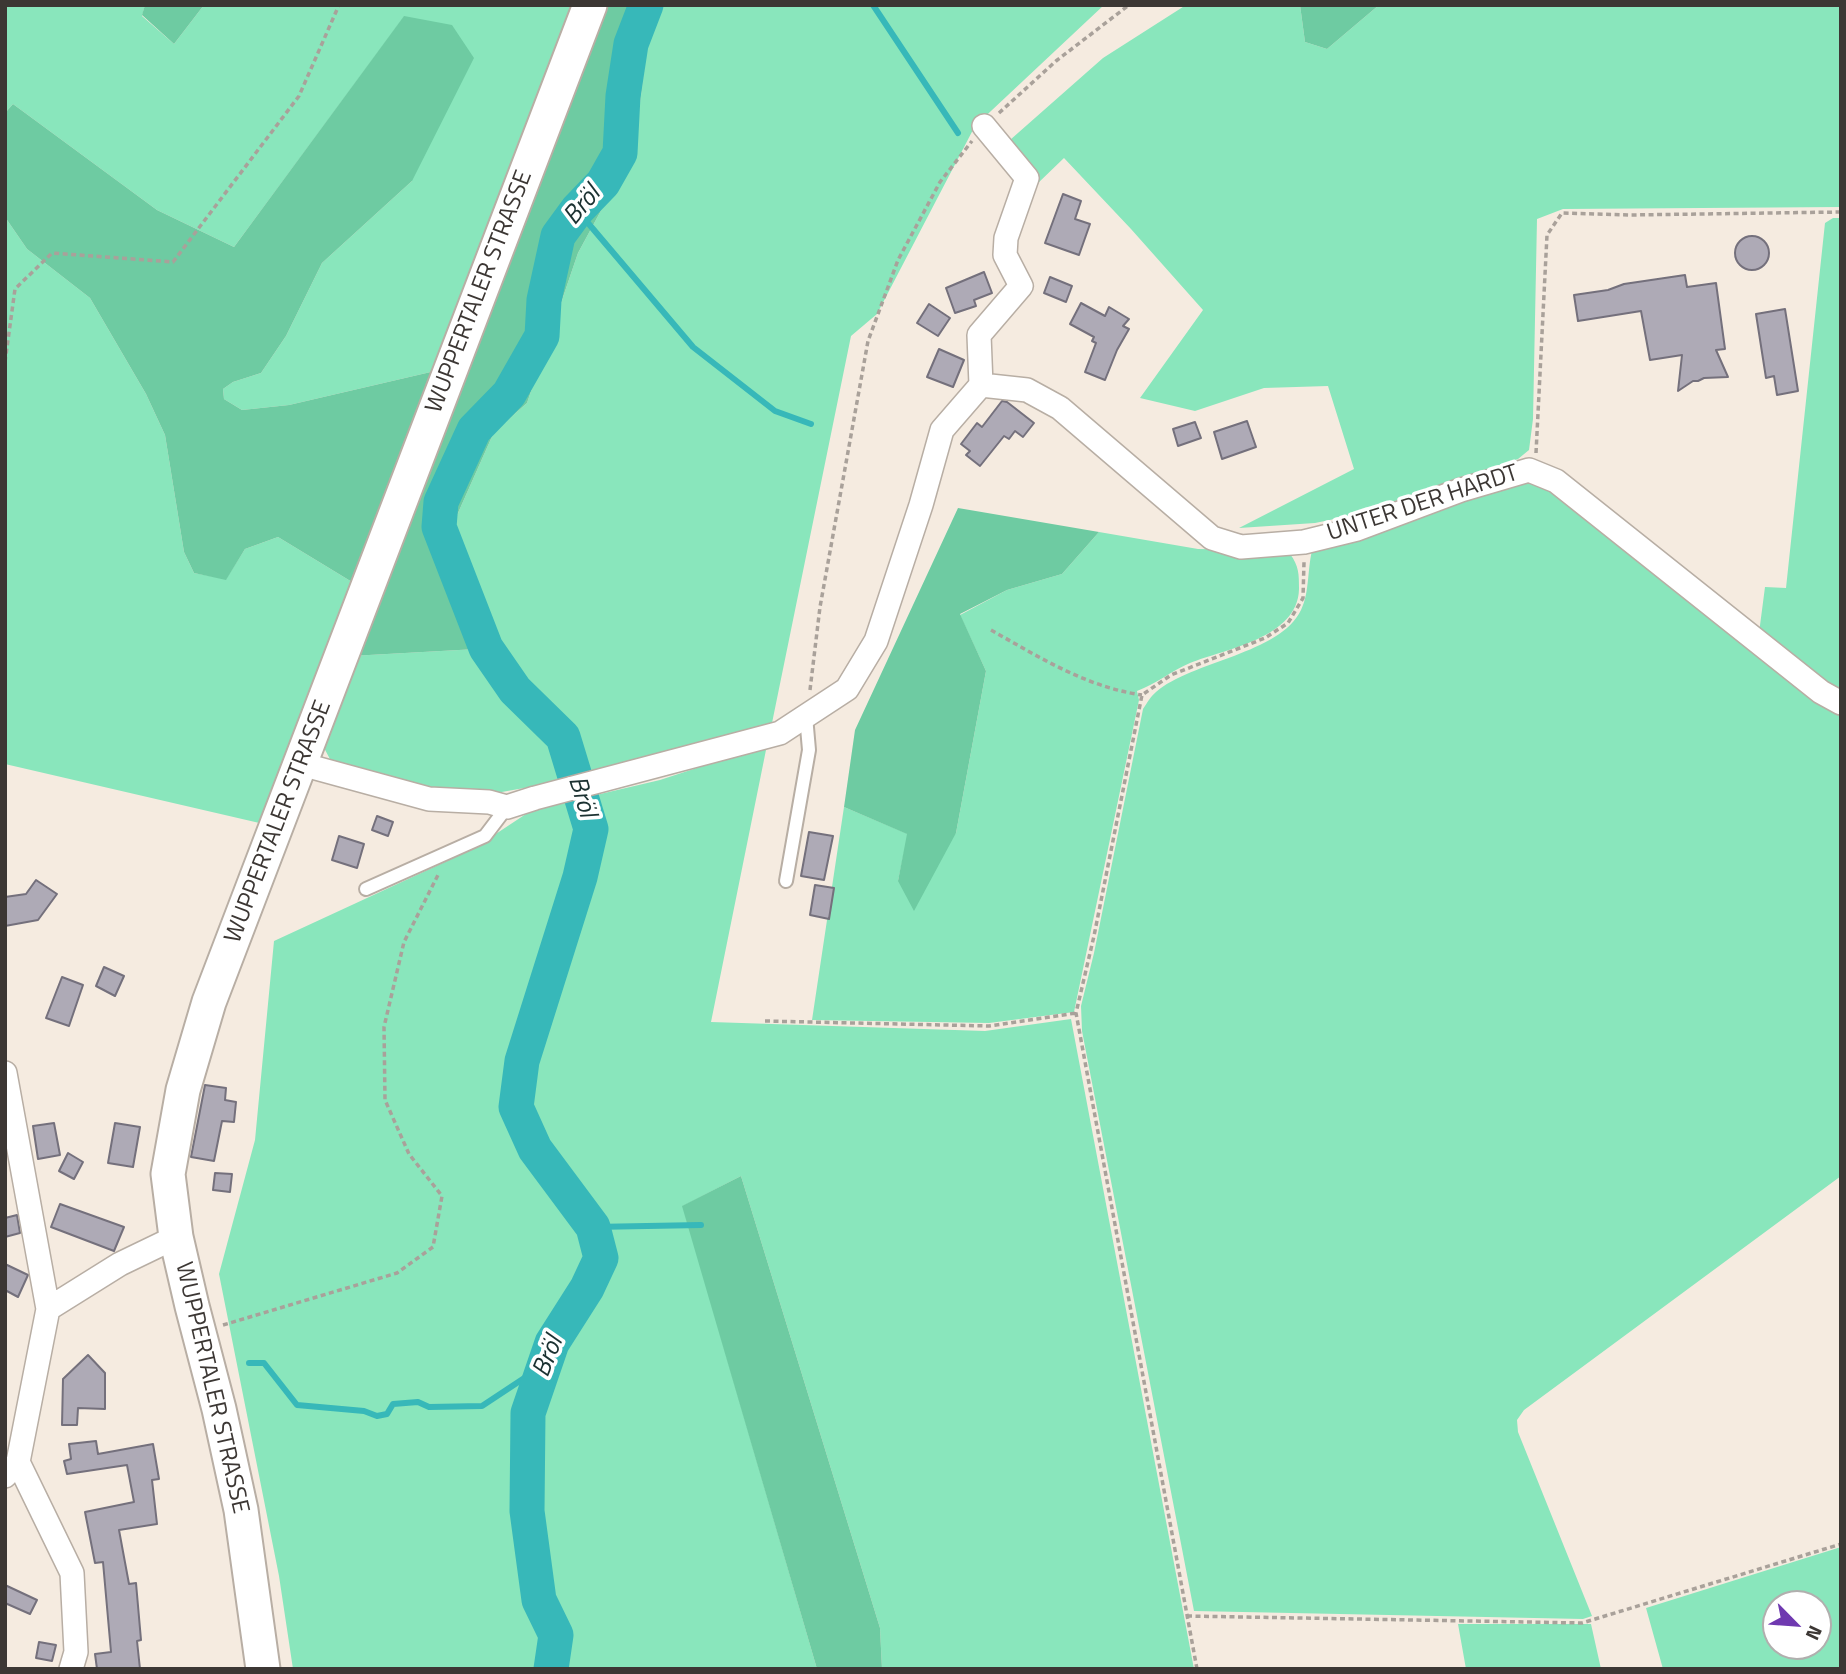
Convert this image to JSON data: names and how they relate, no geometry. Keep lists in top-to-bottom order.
{
  "streets": {
    "main road": ["WUPPERTALER STRASSE"],
    "street": ["UNTER DER HARDT"]
  },
  "water": ["Bröl"],
  "north": "bottom right"
}
